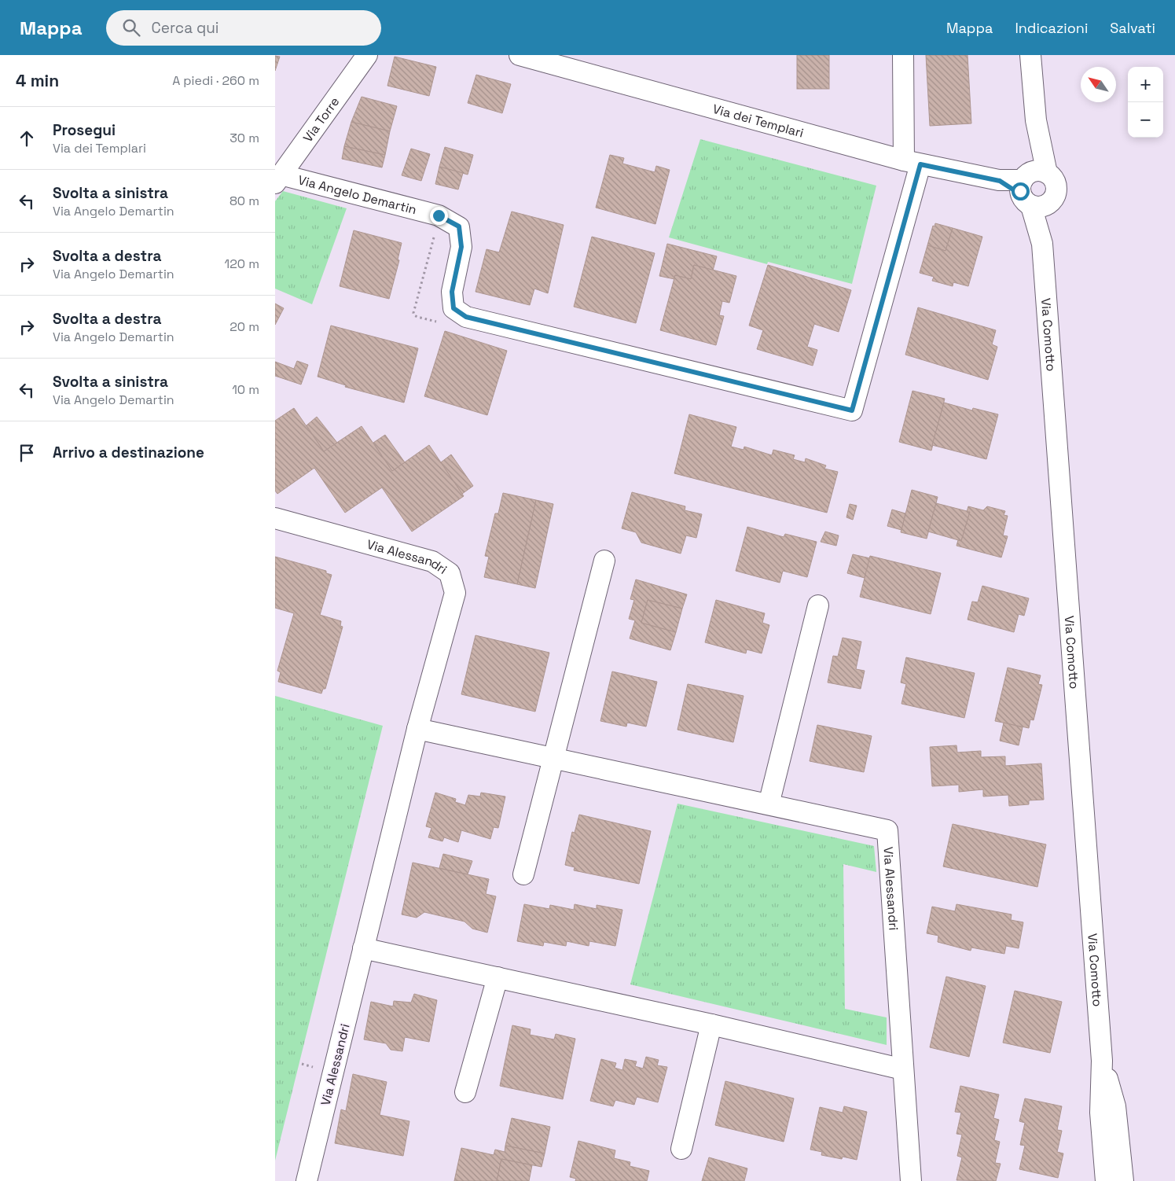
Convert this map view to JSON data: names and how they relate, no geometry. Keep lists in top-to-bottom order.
{
  "streets": {
    "street": [
      "Via Torre",
      "Via dei Templari",
      "Via Angelo Demartin",
      "Via Comotto",
      "Via Alessandri"
    ]
  },
  "crossings": [
    ["Via Torre", "Via Angelo Demartin"],
    ["Via dei Templari", "Via Angelo Demartin"],
    ["Via dei Templari", "Via Comotto"]
  ],
  "north": "top left",
  "page": {
    "header": "Mappa",
    "search": "Cerca qui",
    "nav": ["Mappa", "Indicazioni", "Salvati"],
    "heading": ["4 min", "A piedi · 260 m"],
    "map_buttons": ["+", "−"],
    "list": [
      ["Prosegui", "Via dei Templari", "30 m"],
      ["Svolta a sinistra", "Via Angelo Demartin", "80 m"],
      ["Svolta a destra", "Via Angelo Demartin", "120 m"],
      ["Svolta a destra", "Via Angelo Demartin", "20 m"],
      ["Svolta a sinistra", "Via Angelo Demartin", "10 m"],
      "Arrivo a destinazione"
    ]
  }
}
